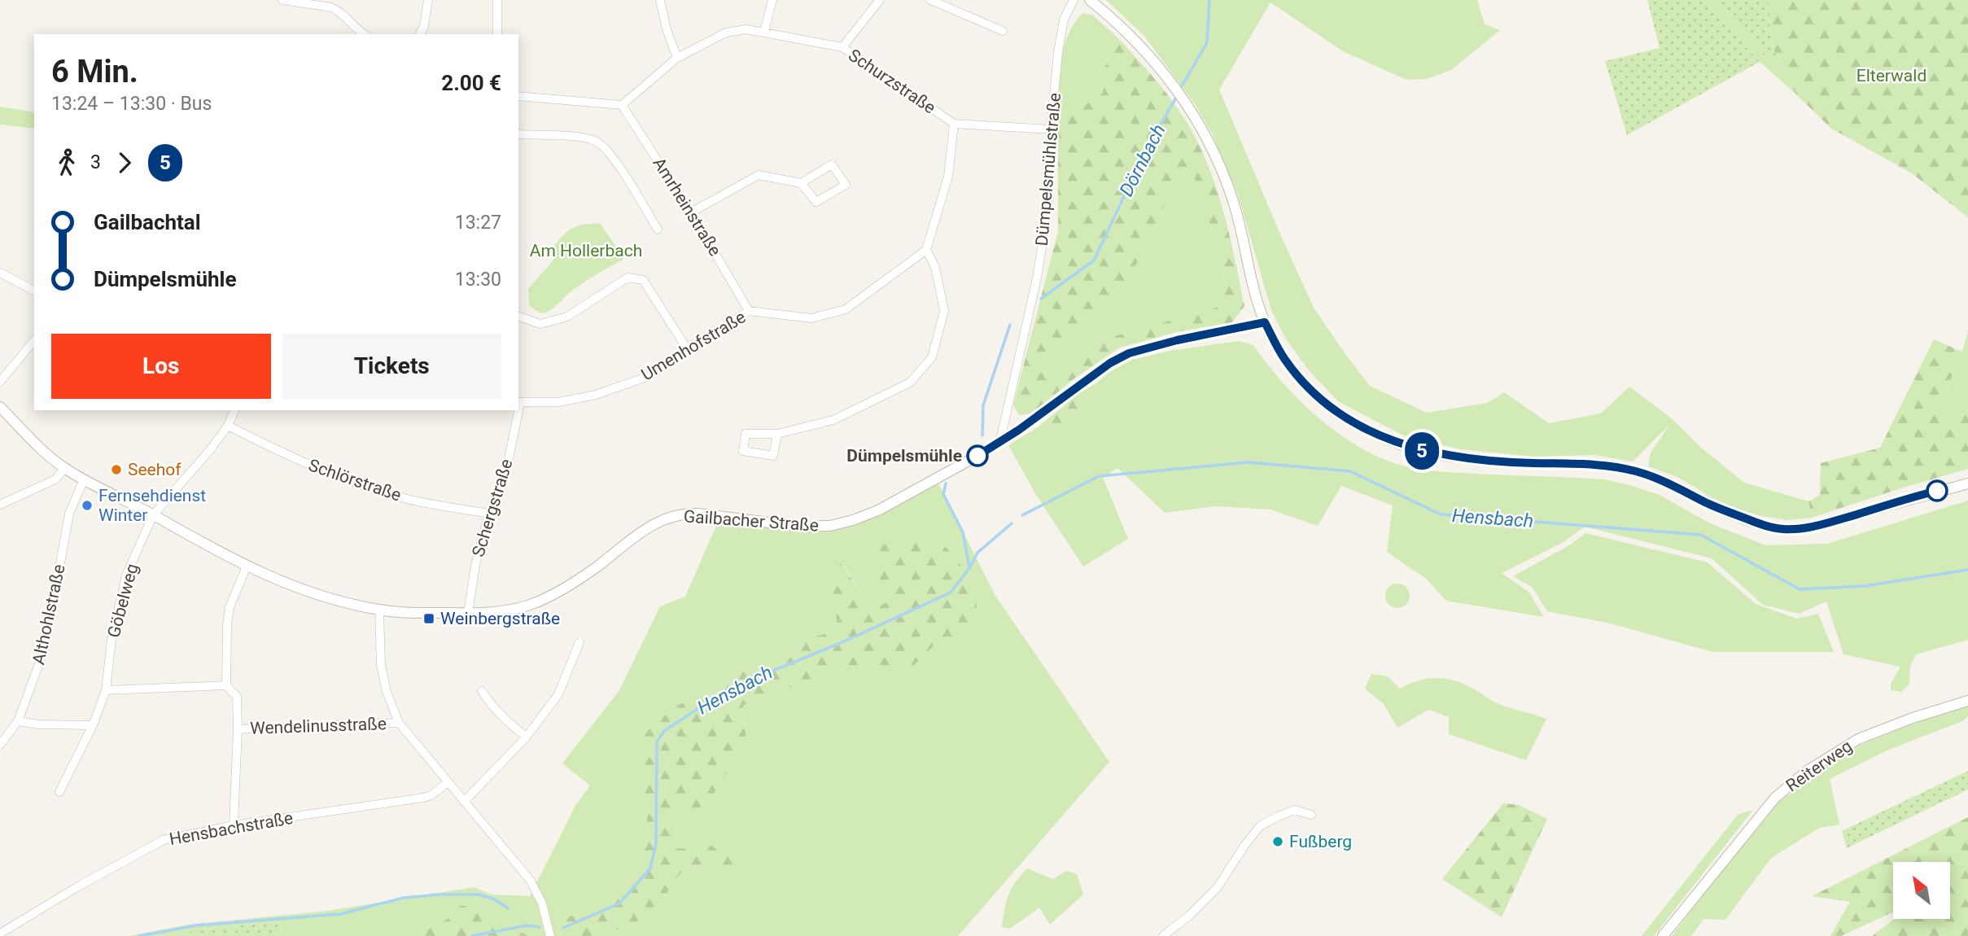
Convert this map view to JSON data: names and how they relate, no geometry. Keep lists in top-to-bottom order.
{
  "streets": {
    "street": [
      "Schurzstraße",
      "Dümpelsmühlstraße",
      "Amrheinstraße",
      "Umenhofstraße",
      "Schlörstraße",
      "Schergstraße",
      "Gailbacher Straße",
      "Göbelweg",
      "Althohlstraße",
      "Wendelinusstraße",
      "Reiterweg",
      "Hensbachstraße"
    ]
  },
  "crossings": [
    ["Schurzstraße", "Dümpelsmühlstraße"],
    ["Schurzstraße", "Amrheinstraße"],
    ["Dümpelsmühlstraße", "Gailbacher Straße"],
    ["Amrheinstraße", "Umenhofstraße"],
    ["Schlörstraße", "Schergstraße"],
    ["Schlörstraße", "Göbelweg"],
    ["Schergstraße", "Gailbacher Straße"],
    ["Gailbacher Straße", "Göbelweg"],
    ["Gailbacher Straße", "Althohlstraße"]
  ],
  "water": ["Dörnbach", "Hensbach"],
  "parks": ["Elterwald", "Am Hollerbach"],
  "places": {
    "other": [
      "Dümpelsmühle",
      "Seehof",
      "Fernsehdienst Winter",
      "Fußberg"
    ],
    "transit": ["Weinbergstraße"]
  },
  "lines": ["bus line 5"],
  "north": "top left",
  "page": {
    "on_map": "5",
    "heading": ["6 Min.", "13:24 – 13:30 · Bus", "2.00 €"],
    "legs": ["3", "5"],
    "list": [
      {
        "name": "Gailbachtal",
        "value": "13:27"
      },
      {
        "name": "Dümpelsmühle",
        "value": "13:30"
      }
    ],
    "buttons": ["Los", "Tickets"]
  }
}
